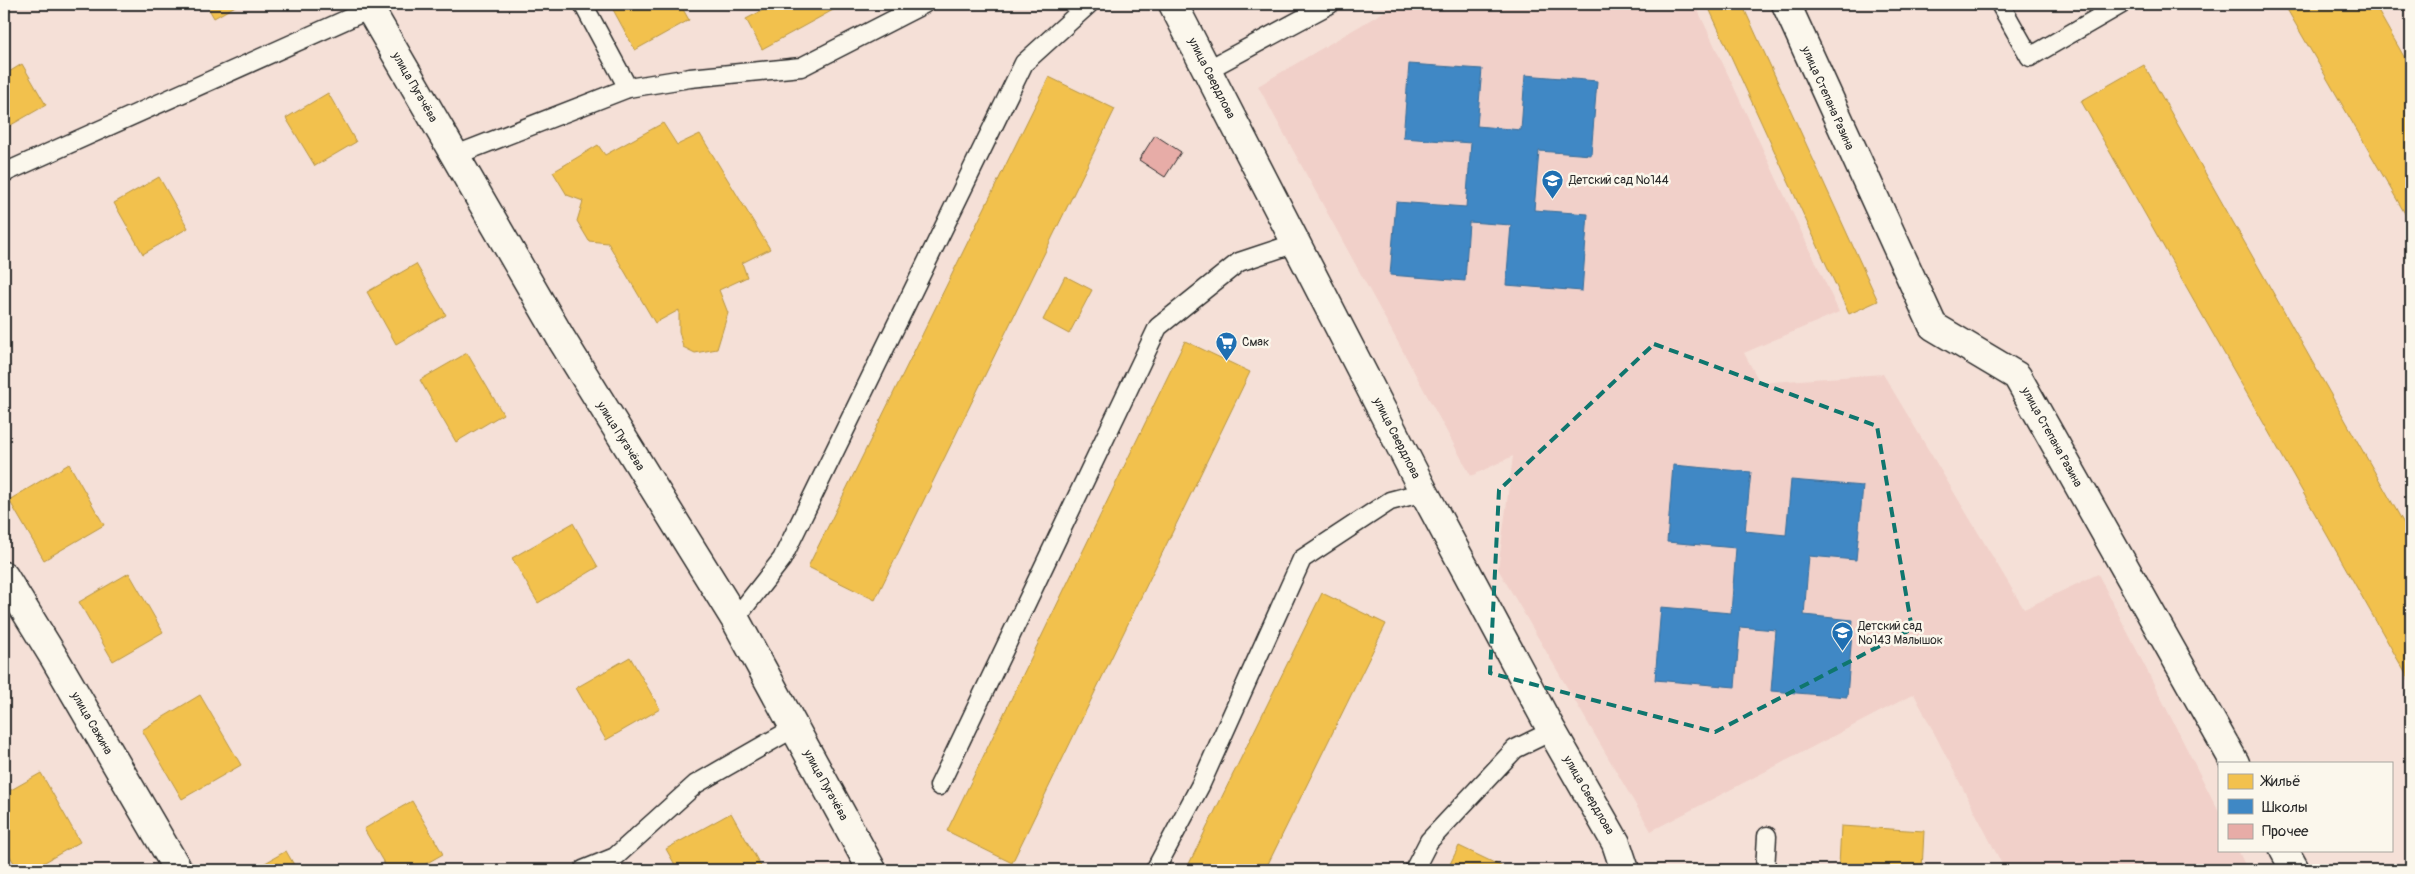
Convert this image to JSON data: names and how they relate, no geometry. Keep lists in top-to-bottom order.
{
  "streets": {
    "street": [
      "улица Свердлова",
      "улица Пугачёва",
      "улица Степана Разина",
      "улица Сажина"
    ]
  },
  "places": {
    "school or university": ["Детский сад №144", "Детский сад №143 Малышок"],
    "supermarket": ["Смак"]
  },
  "legend": ["Жильё", "Школы", "Прочее"]
}
